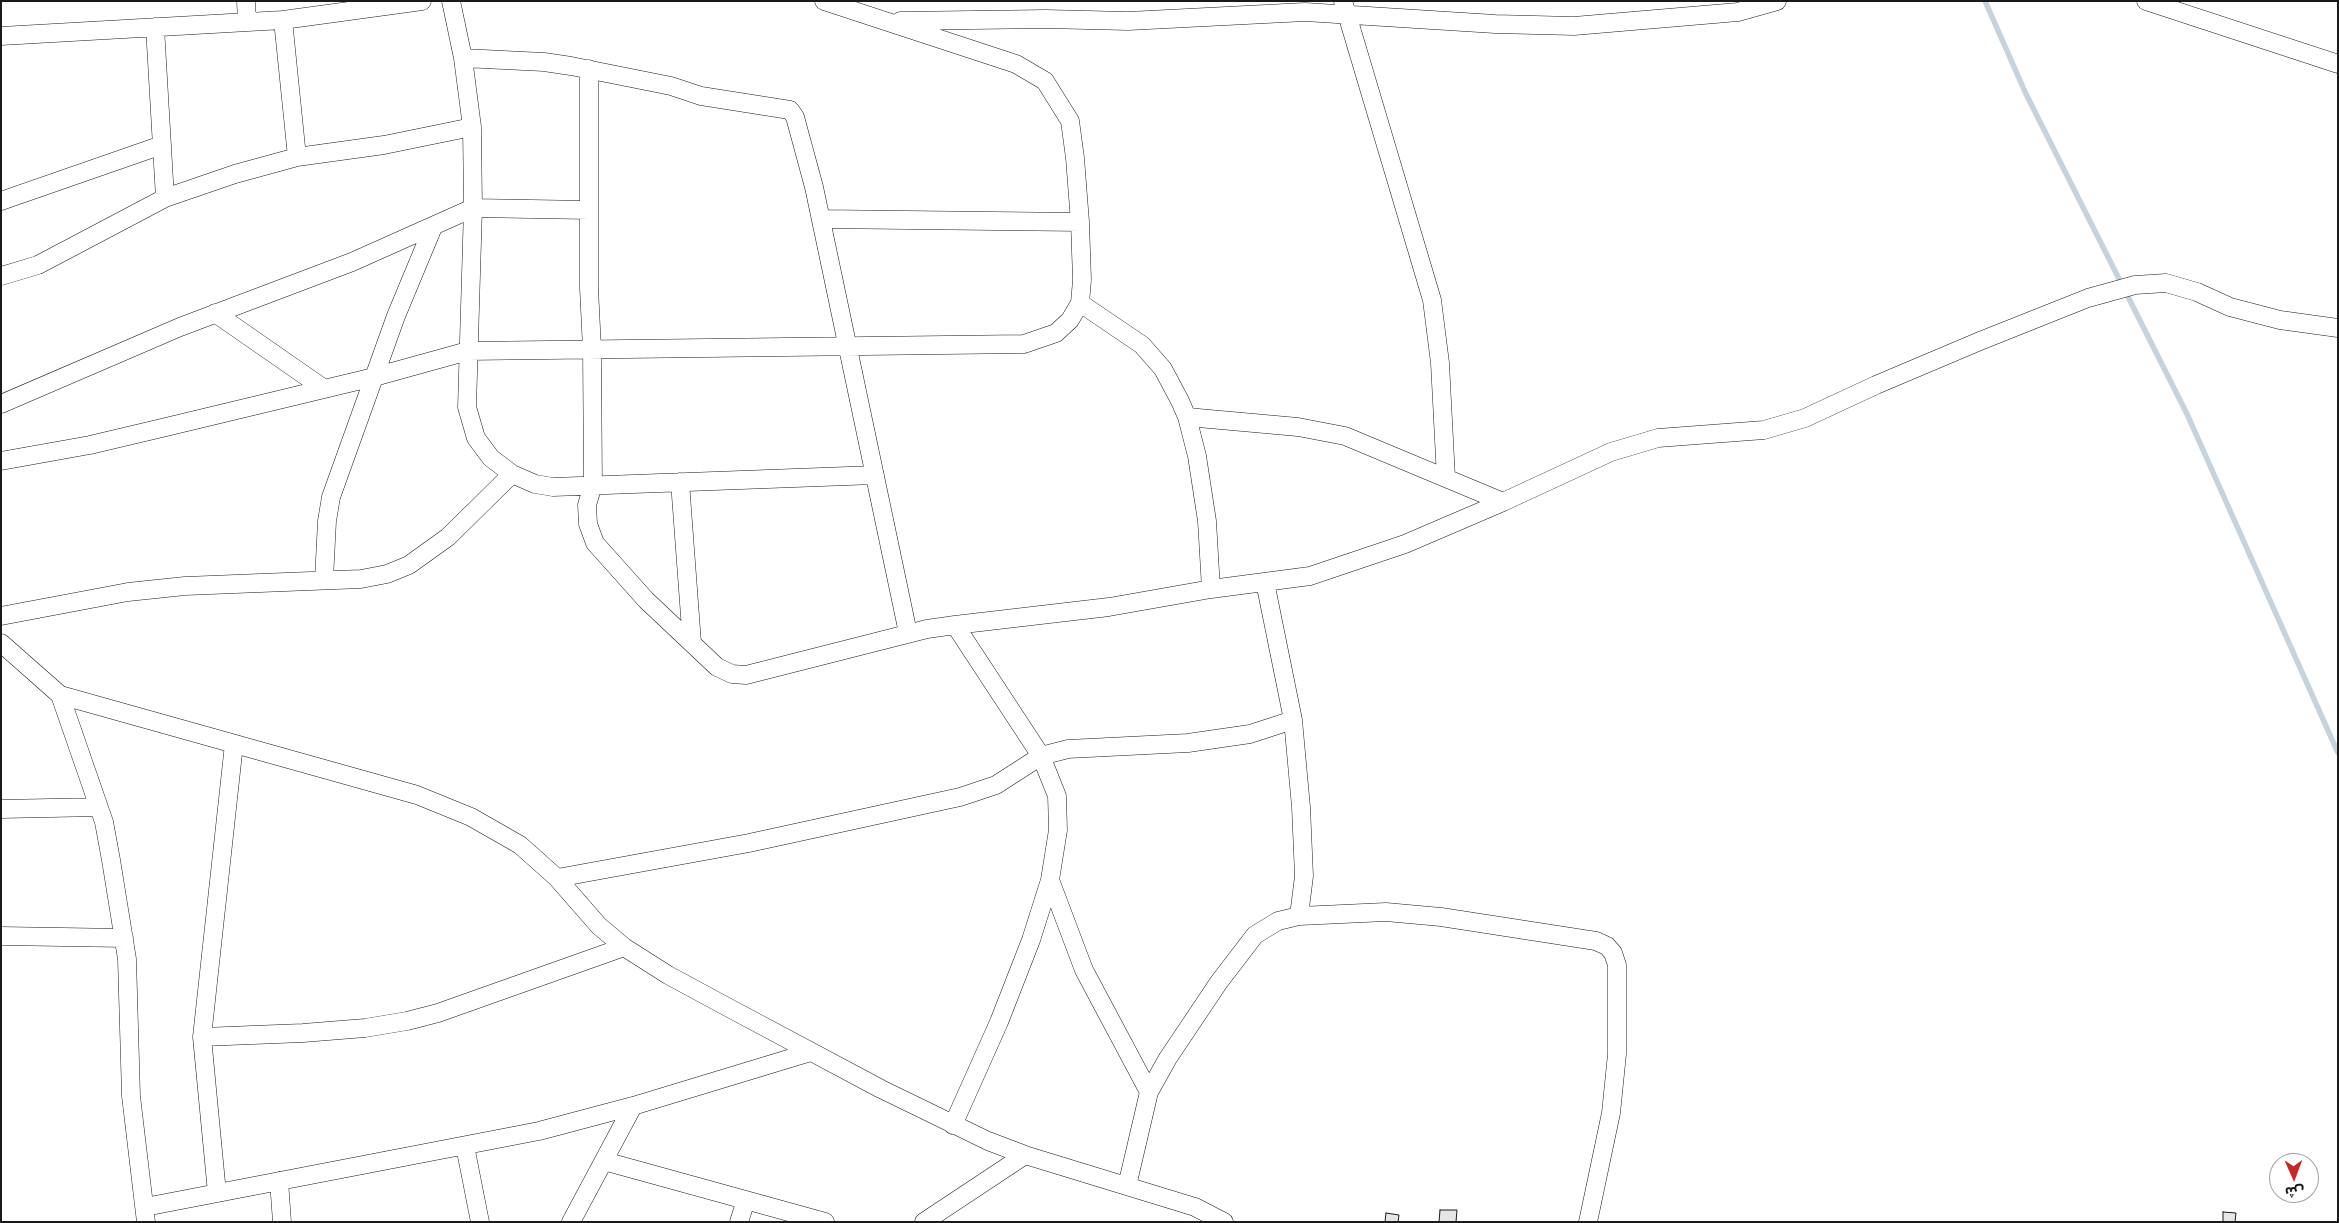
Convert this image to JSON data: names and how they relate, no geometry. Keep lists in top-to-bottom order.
{
  "north": "bottom"
}
